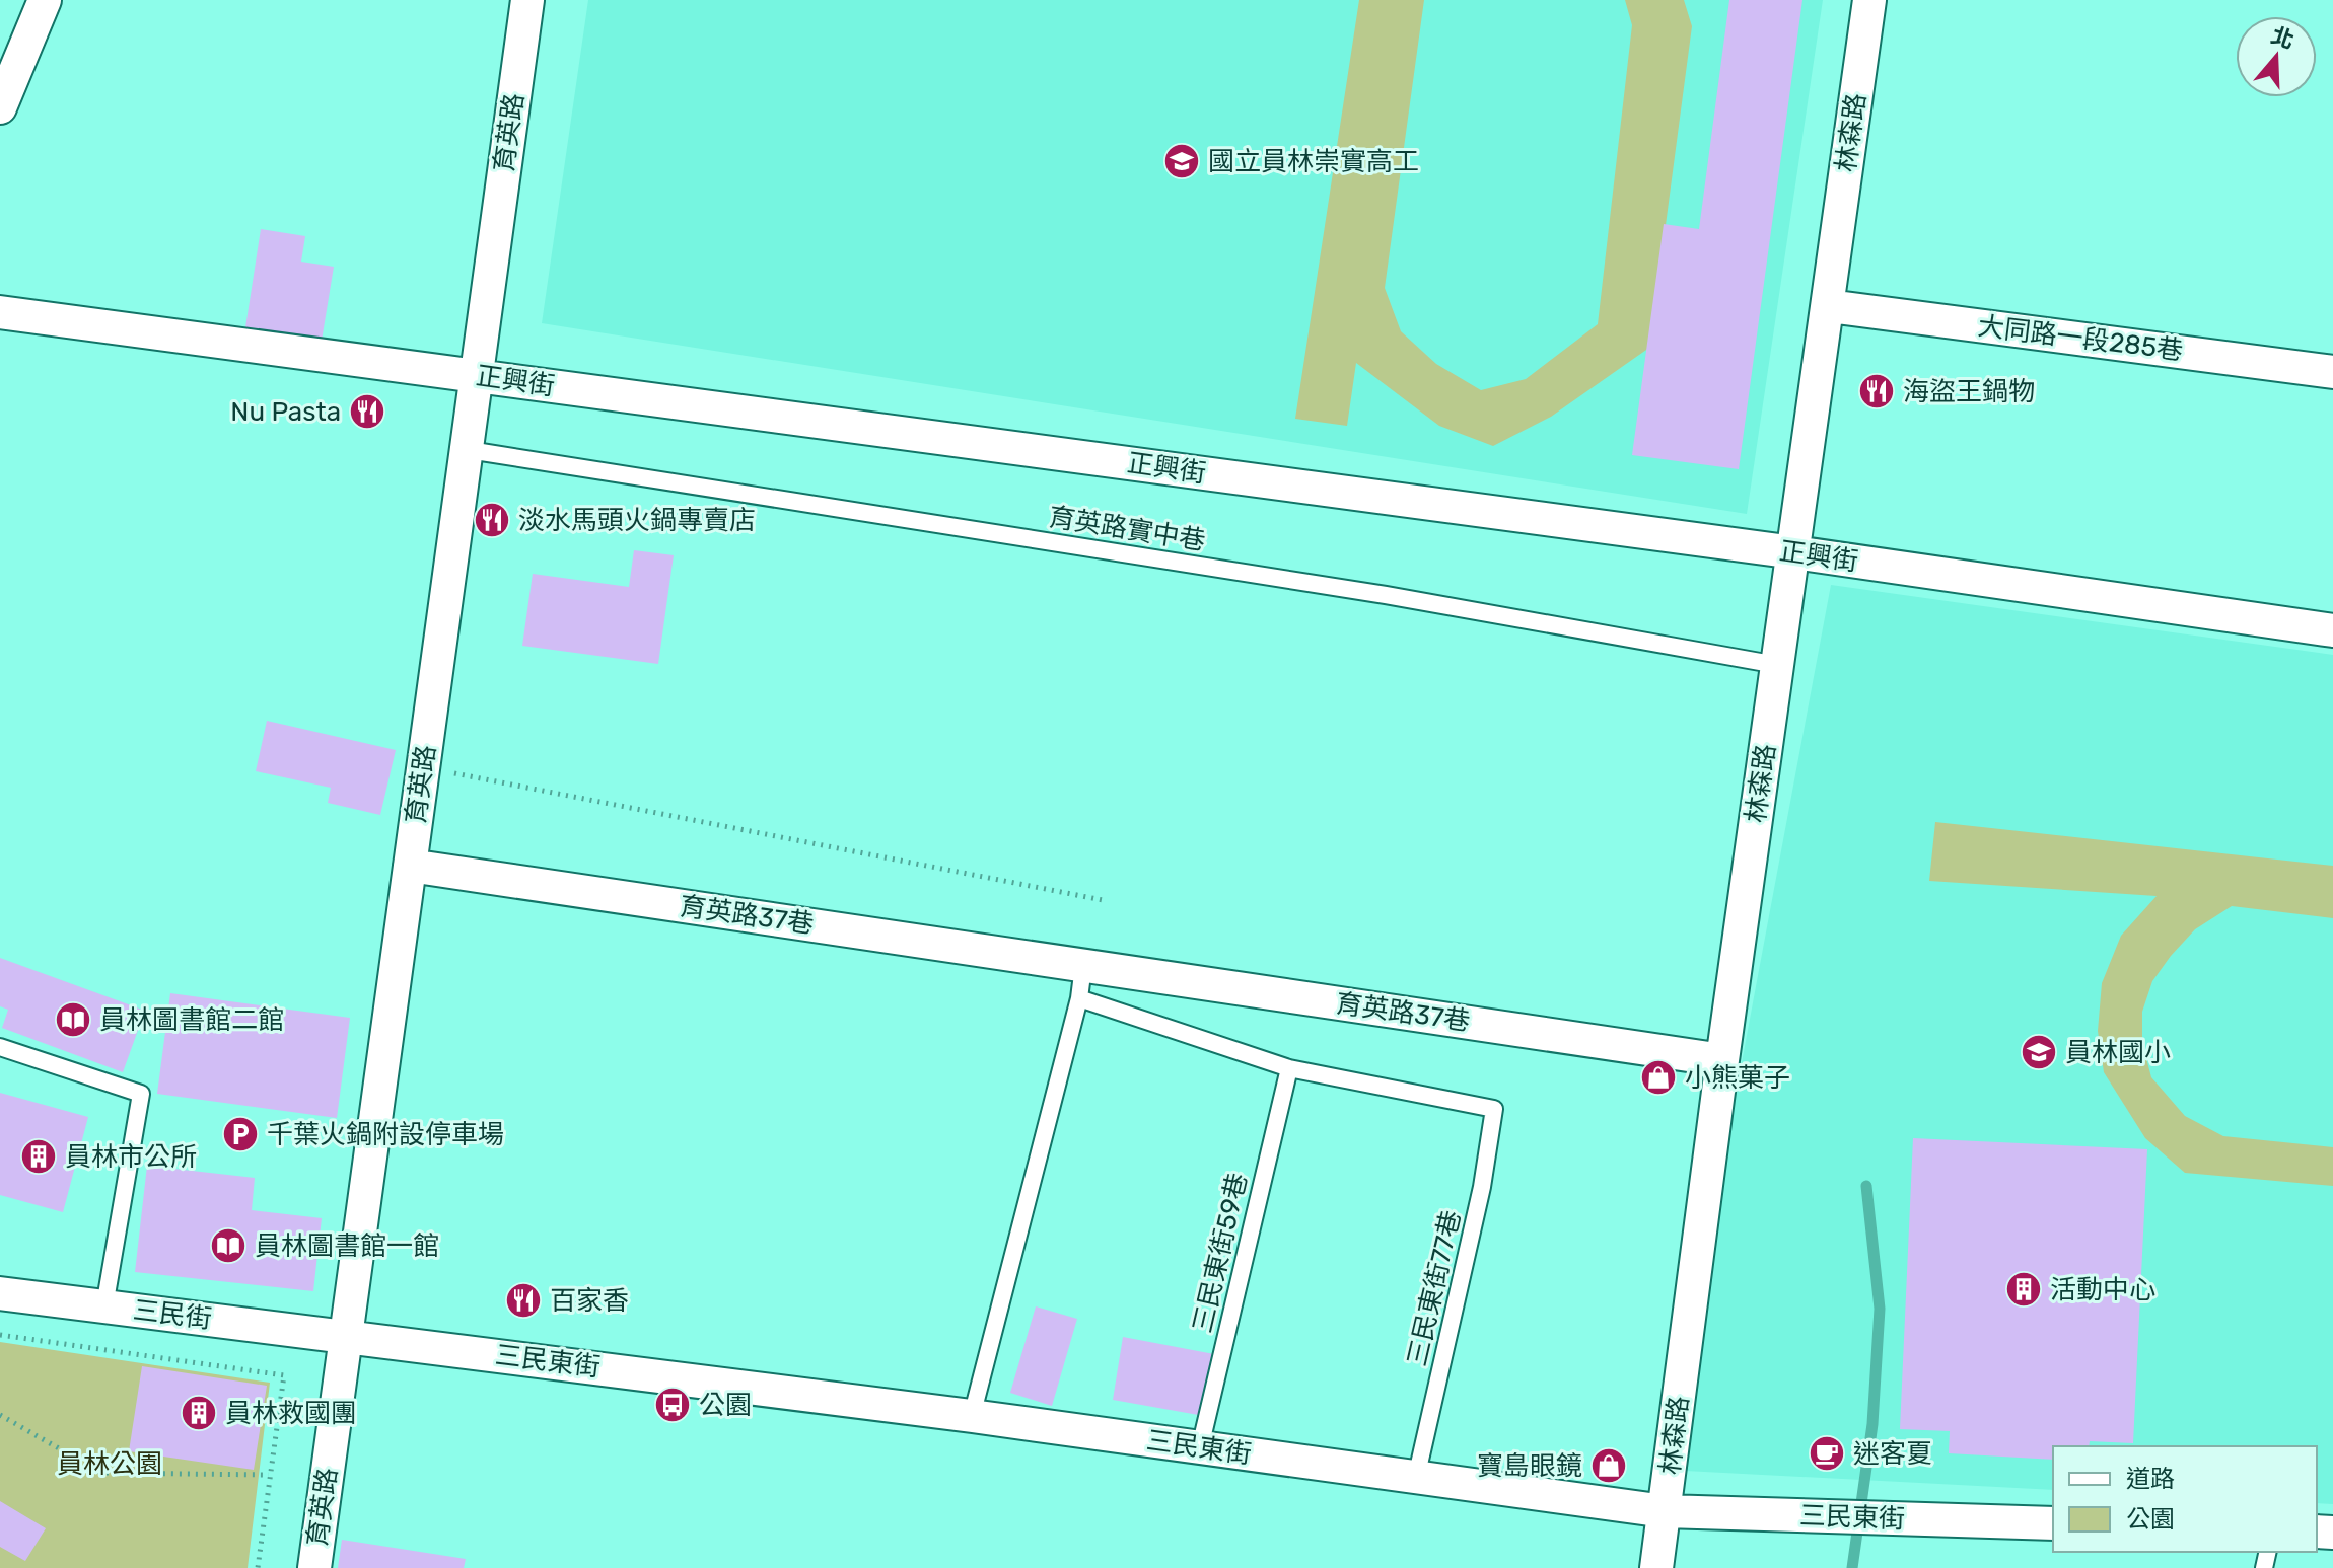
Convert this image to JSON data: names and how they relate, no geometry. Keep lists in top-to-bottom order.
{
  "streets": {
    "street": [
      "育英路",
      "林森路",
      "大同路一段285巷",
      "正興街",
      "育英路37巷",
      "三民街",
      "三民東街"
    ],
    "lane": ["育英路實中巷", "三民東街59巷", "三民東街77巷"]
  },
  "crossings": [
    ["育英路", "正興街"],
    ["育英路", "育英路實中巷"],
    ["育英路", "育英路37巷"],
    ["育英路", "三民街"],
    ["育英路", "三民東街"],
    ["林森路", "大同路一段285巷"],
    ["林森路", "正興街"],
    ["林森路", "育英路實中巷"],
    ["林森路", "育英路37巷"],
    ["林森路", "三民東街"],
    ["三民東街59巷", "三民東街77巷"],
    ["三民東街59巷", "三民東街"],
    ["三民東街77巷", "三民東街"],
    ["三民街", "三民東街"]
  ],
  "parks": ["員林公園"],
  "places": {
    "school or university": ["國立員林崇實高工", "員林國小"],
    "restaurant": [
      "海盜王鍋物",
      "Nu Pasta",
      "淡水馬頭火鍋專賣店",
      "百家香"
    ],
    "library": ["員林圖書館二館", "員林圖書館一館"],
    "shop": ["小熊菓子", "寶島眼鏡"],
    "parking": ["千葉火鍋附設停車場"],
    "building": ["員林市公所", "活動中心", "員林救國團"],
    "bus stop": ["公園"],
    "cafe": ["迷客夏"]
  },
  "legend": ["道路", "公園"],
  "north": "top"
}
